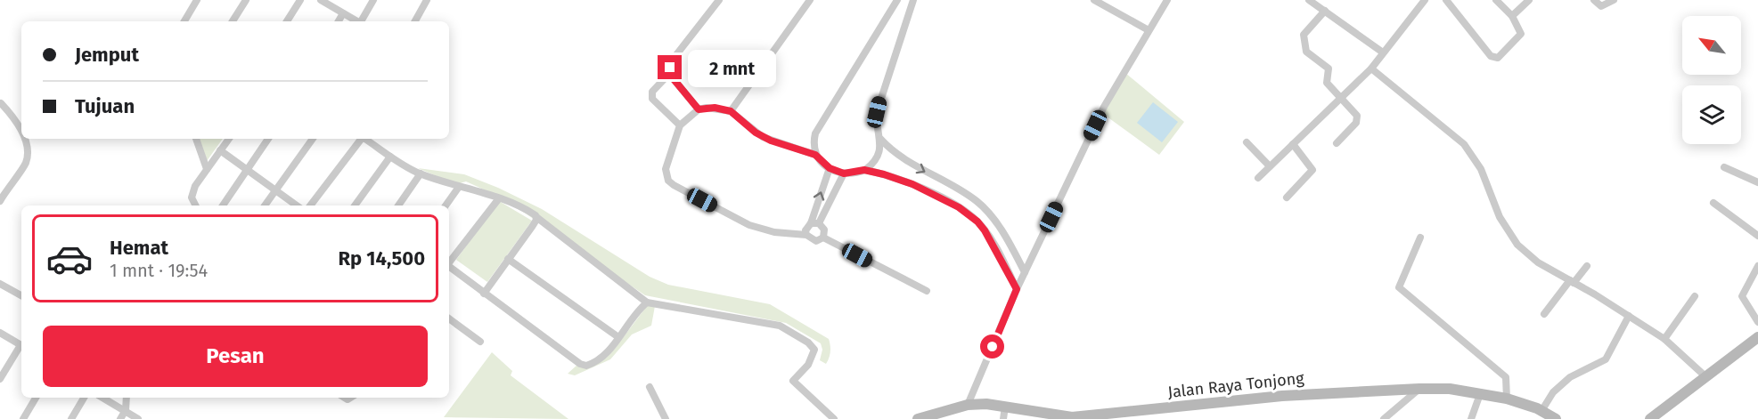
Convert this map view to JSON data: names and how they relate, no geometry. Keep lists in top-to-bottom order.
{
  "streets": {
    "main road": ["Jalan Raya Tonjong"]
  },
  "north": "top left",
  "page": {
    "banner": ["Jemput", "Tujuan"],
    "bubble": "2 mnt",
    "list": [
      {
        "name": "Hemat",
        "note": "1 mnt · 19:54",
        "value": "Rp 14,500"
      }
    ],
    "buttons": "Pesan"
  }
}
